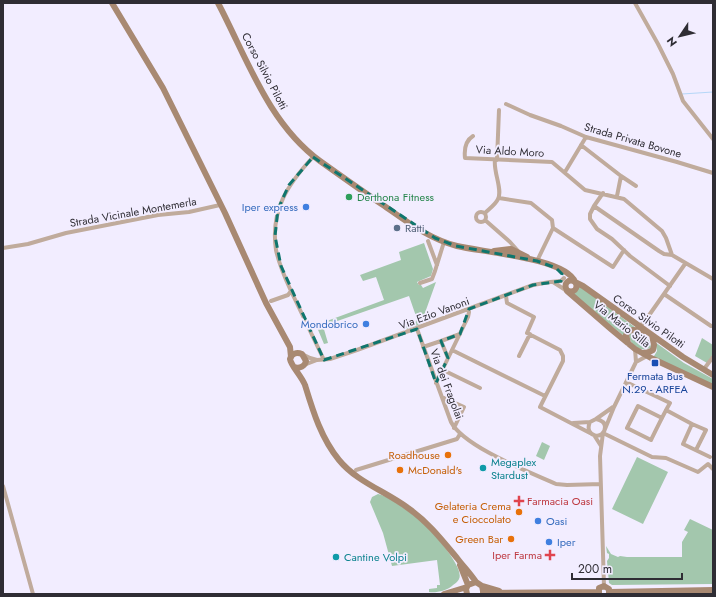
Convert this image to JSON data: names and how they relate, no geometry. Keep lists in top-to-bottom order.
{
  "streets": {
    "street": [
      "Corso Silvio Pilotti",
      "Strada Privata Bovone",
      "Via Aldo Moro",
      "Strada Vicinale Montemerla",
      "Via Ezio Vanoni",
      "Via Mario Silla",
      "Via dei Fragolai"
    ]
  },
  "crossings": [
    ["Corso Silvio Pilotti", "Via Ezio Vanoni"],
    ["Corso Silvio Pilotti", "Via Mario Silla"],
    ["Via Ezio Vanoni", "Via dei Fragolai"]
  ],
  "places": {
    "other": [
      "Derthona Fitness",
      "Iper express",
      "Ratti",
      "Mondobrico",
      "Roadhouse",
      "Megaplex Stardust",
      "McDonald's",
      "Gelateria Crema e Cioccolato",
      "Oasi",
      "Green Bar",
      "Iper",
      "Cantine Volpi"
    ],
    "transit": ["Fermata Bus N.29 - ARFEA"],
    "health": ["Farmacia Oasi", "Iper Farma"]
  },
  "scale_bar": "200 m",
  "north": "bottom left"
}
